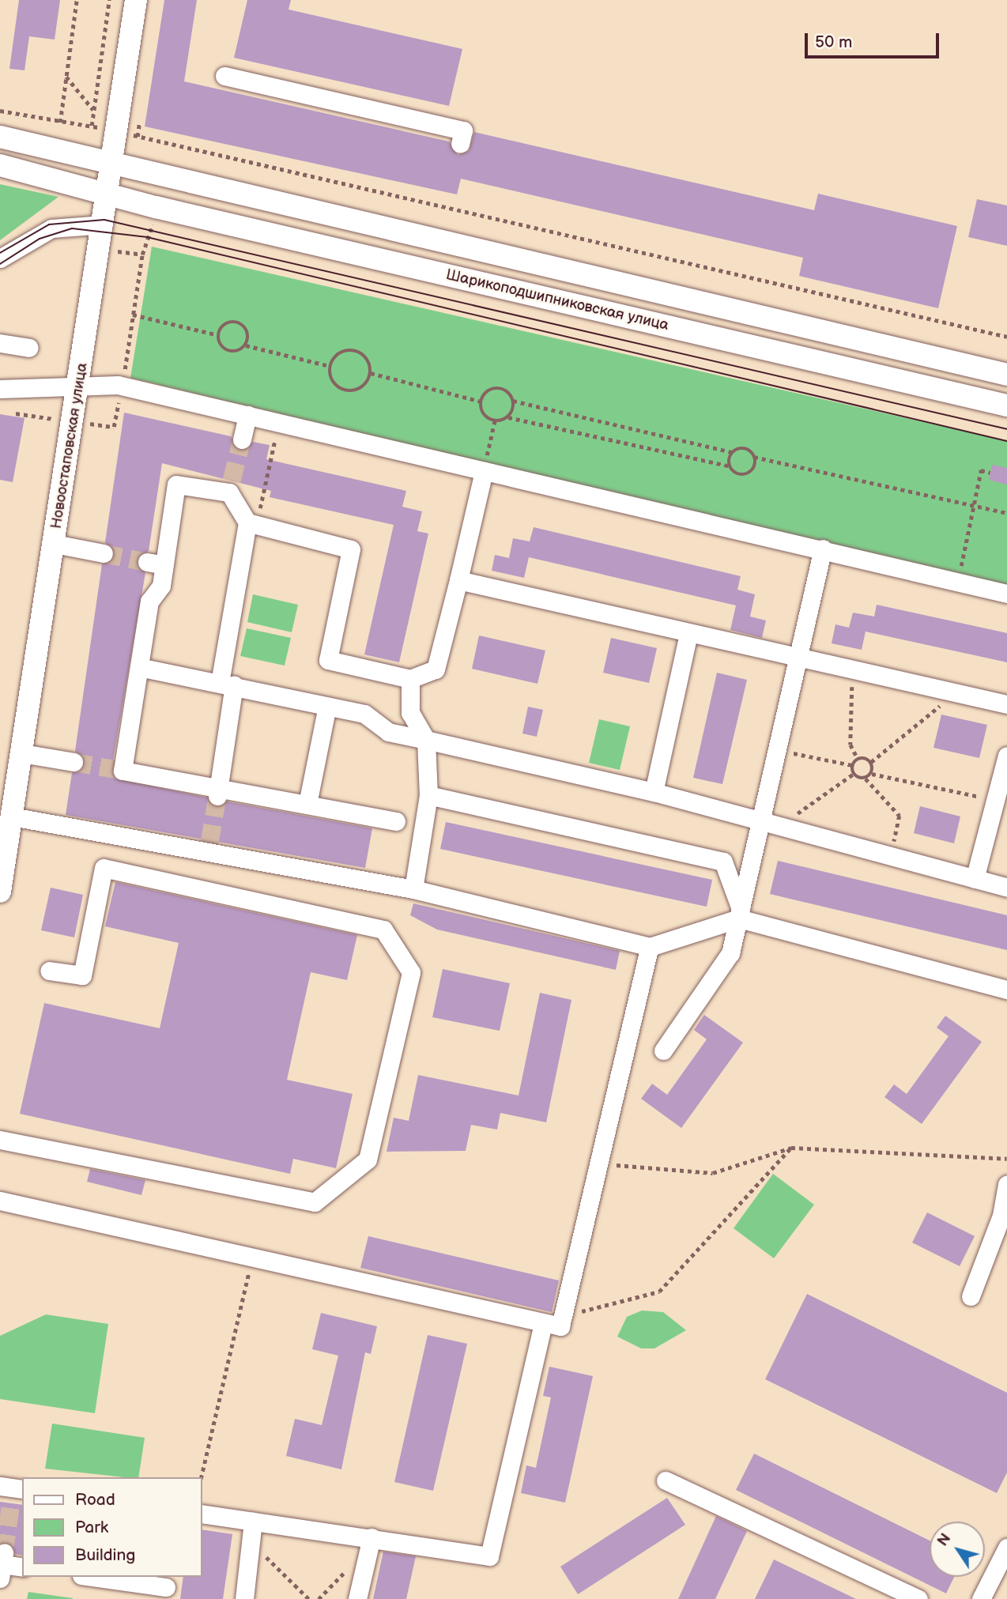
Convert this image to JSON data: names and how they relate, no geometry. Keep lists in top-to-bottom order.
{
  "streets": {
    "main road": ["Шарикоподшипниковская улица", "Новоостаповская улица"]
  },
  "crossings": [
    ["Шарикоподшипниковская улица", "Новоостаповская улица"]
  ],
  "legend": ["Road", "Park", "Building"],
  "scale_bar": "50 m",
  "north": "top left"
}
